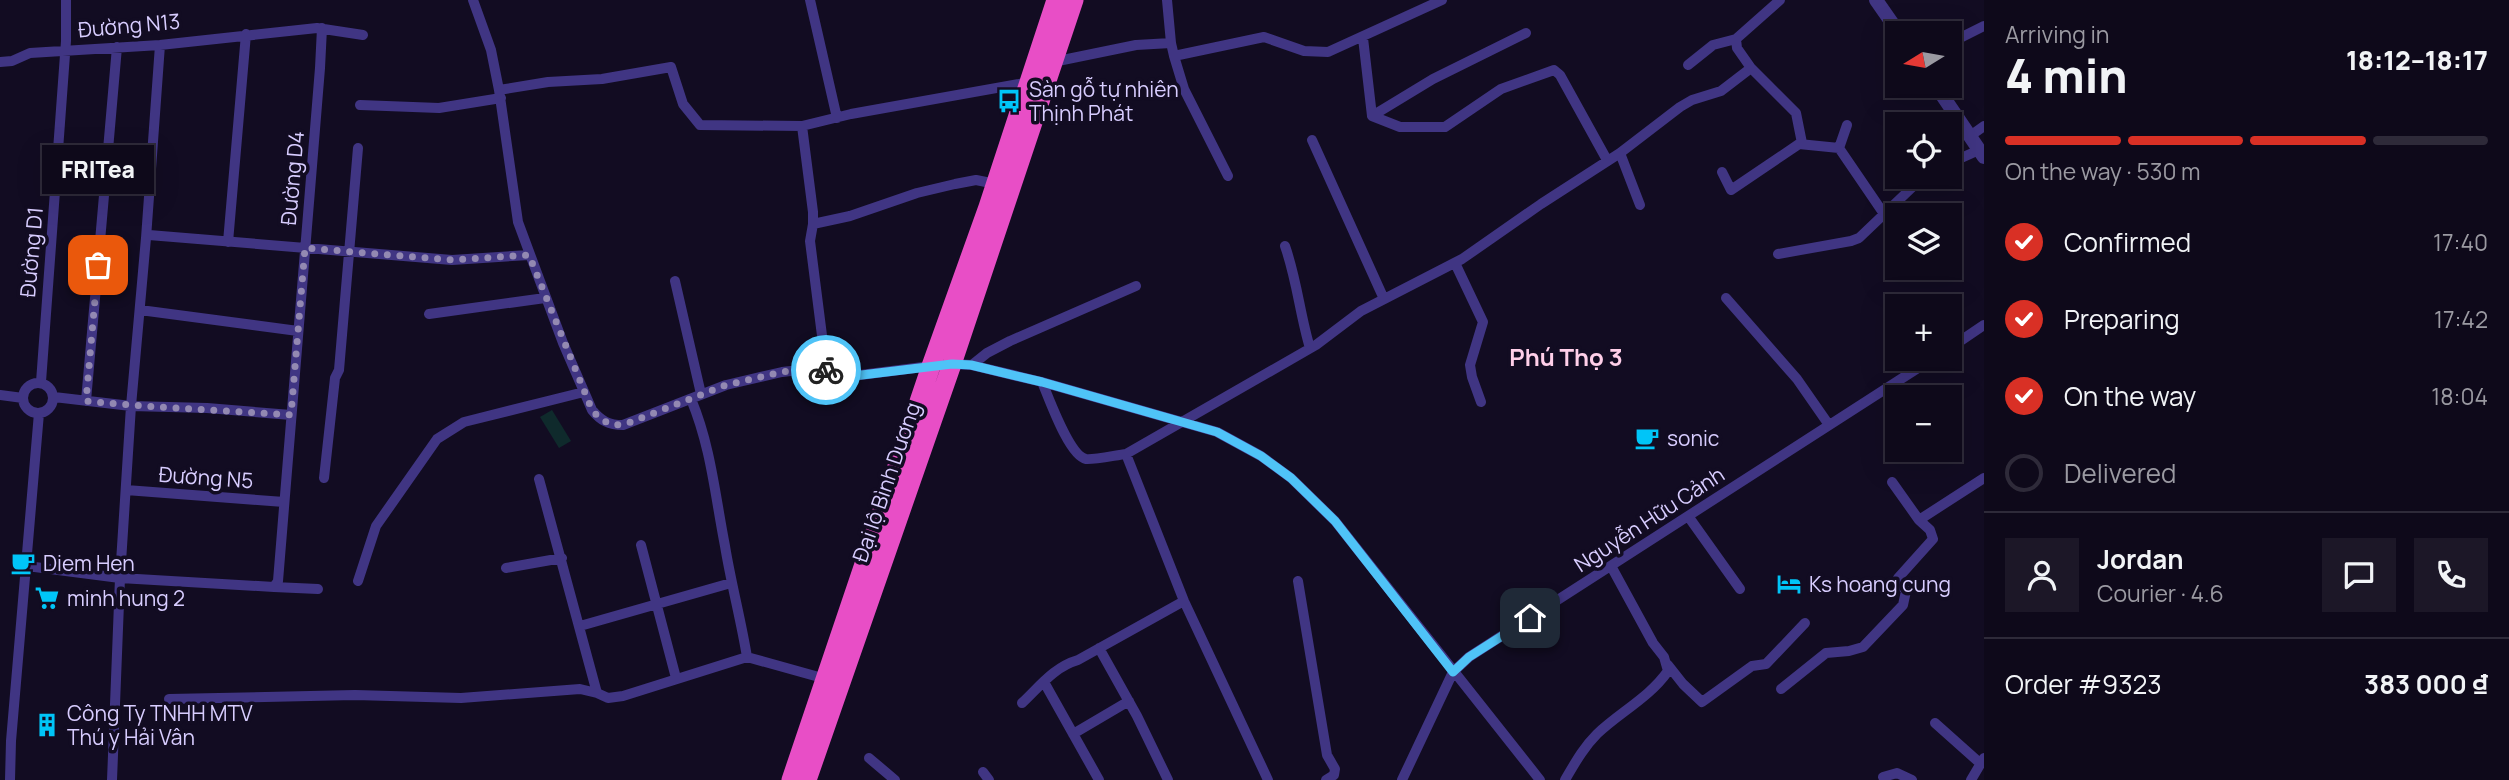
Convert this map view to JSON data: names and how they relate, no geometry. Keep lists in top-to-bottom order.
{
  "streets": {
    "highway": ["Đại lộ Bình Dương"],
    "street": [
      "Đường N13",
      "Đường D4",
      "Đường D1",
      "Đường N5",
      "Nguyễn Hữu Cảnh"
    ]
  },
  "crossings": [
    ["Đường N13", "Đường D4"],
    ["Đường N13", "Đường D1"],
    ["Đường D4", "Đường N5"]
  ],
  "districts": ["Phú Thọ 3"],
  "places": {
    "bus stop": ["Sàn gỗ tự nhiên Thịnh Phát"],
    "other": ["FRITea"],
    "cafe": ["sonic", "Diem Hen"],
    "hotel": ["Ks hoang cung"],
    "supermarket": ["minh hung 2"],
    "building": ["Công Ty TNHH MTV Thú y Hải Vân"]
  },
  "north": "left",
  "page": {
    "heading": ["4 min", "Arriving in", "18:12–18:17"],
    "panel": [
      "Jordan",
      "Courier · 4.6",
      "Order #9323",
      "383 000 ₫"
    ],
    "map_buttons": ["+", "−"],
    "bar": "On the way · 530 m",
    "bubble": "FRITea",
    "list": [
      ["Confirmed", "17:40"],
      ["Preparing", "17:42"],
      ["On the way", "18:04"],
      "Delivered"
    ]
  }
}
